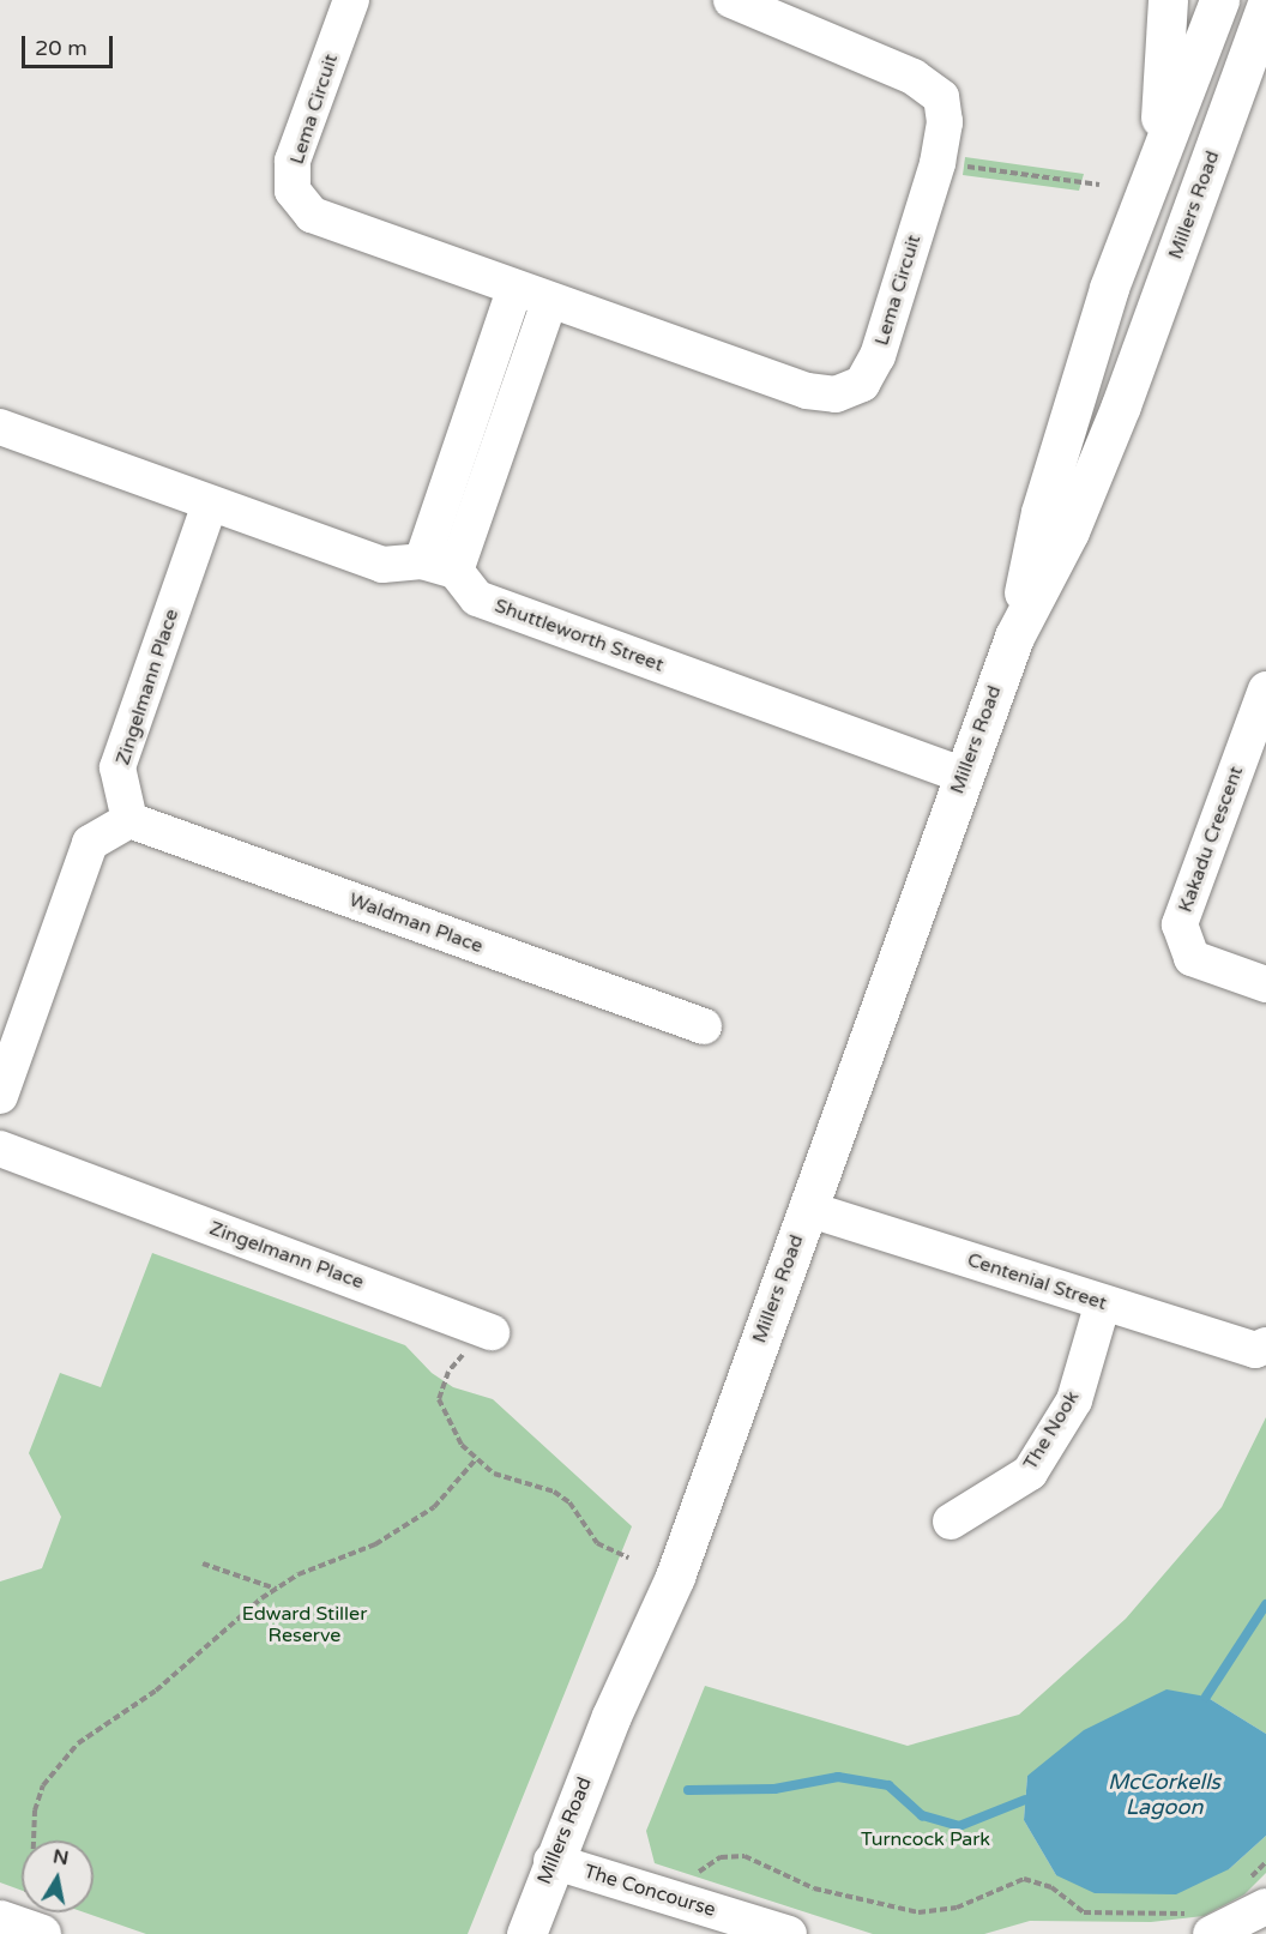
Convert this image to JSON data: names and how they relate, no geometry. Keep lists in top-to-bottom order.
{
  "streets": {
    "street": [
      "Lema Circuit",
      "Millers Road",
      "Shuttleworth Street",
      "Zingelmann Place",
      "Kakadu Crescent",
      "Waldman Place",
      "Centenial Street",
      "The Nook",
      "The Concourse"
    ]
  },
  "crossings": [
    ["Millers Road", "Shuttleworth Street"],
    ["Millers Road", "Centenial Street"],
    ["Millers Road", "The Concourse"],
    ["Zingelmann Place", "Waldman Place"],
    ["Centenial Street", "The Nook"]
  ],
  "water": ["McCorkells Lagoon"],
  "parks": ["Edward Stiller Reserve", "Turncock Park"],
  "scale_bar": "20 m",
  "north": "top"
}
